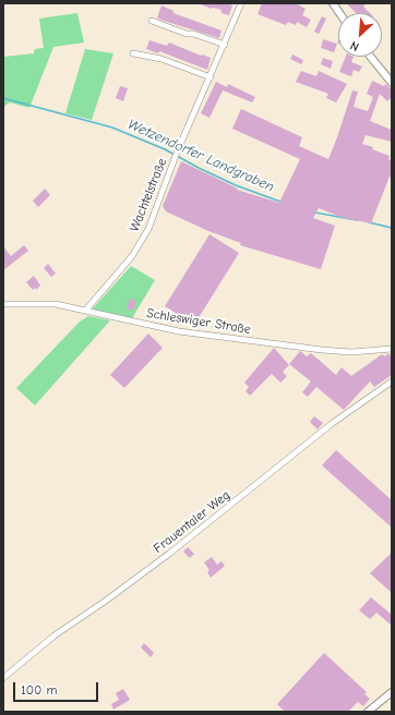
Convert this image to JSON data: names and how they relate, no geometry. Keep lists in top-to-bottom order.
{
  "streets": {
    "street": ["Wachtelstraße", "Schleswiger Straße", "Frauentaler Weg"]
  },
  "crossings": [
    ["Wachtelstraße", "Schleswiger Straße"]
  ],
  "water": ["Wetzendorfer Landgraben"],
  "scale_bar": "100 m",
  "north": "bottom left"
}
